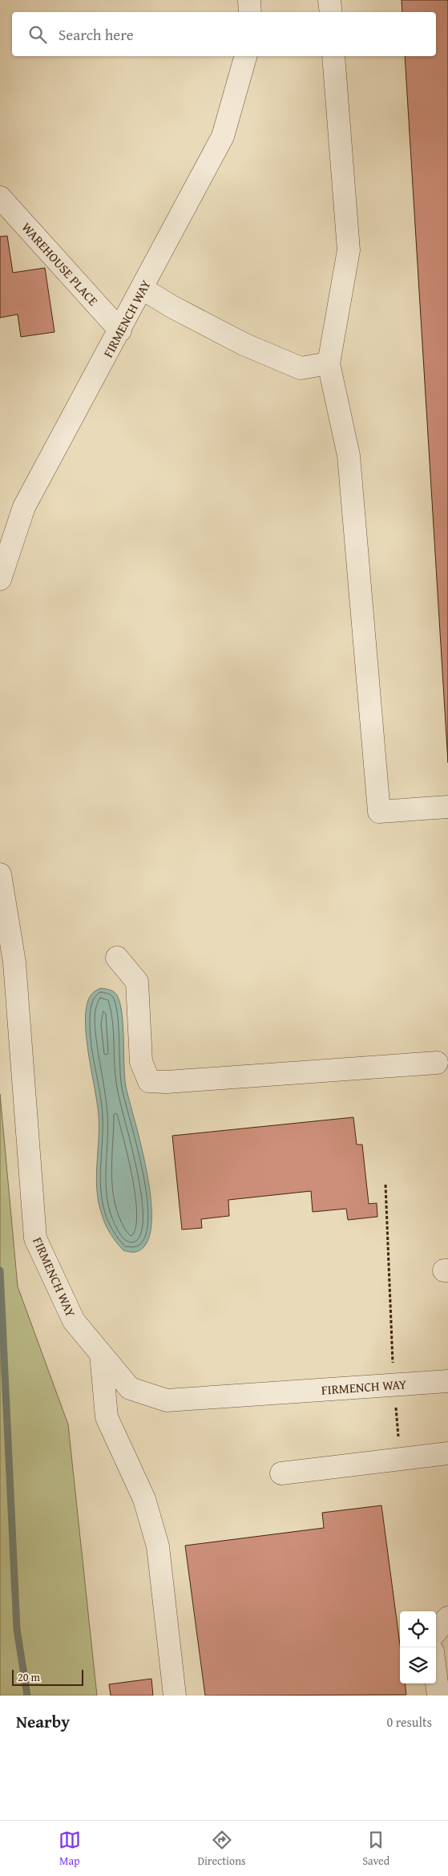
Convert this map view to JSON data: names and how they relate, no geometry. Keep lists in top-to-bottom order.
{
  "streets": {
    "street": ["WAREHOUSE PLACE", "FIRMENCH WAY"]
  },
  "crossings": [
    ["WAREHOUSE PLACE", "FIRMENCH WAY"]
  ],
  "scale_bar": "20 m",
  "page": {
    "search": "Search here",
    "scale": "20 m",
    "heading": ["Nearby", "0 results"],
    "nav": ["Map", "Directions", "Saved"]
  }
}
